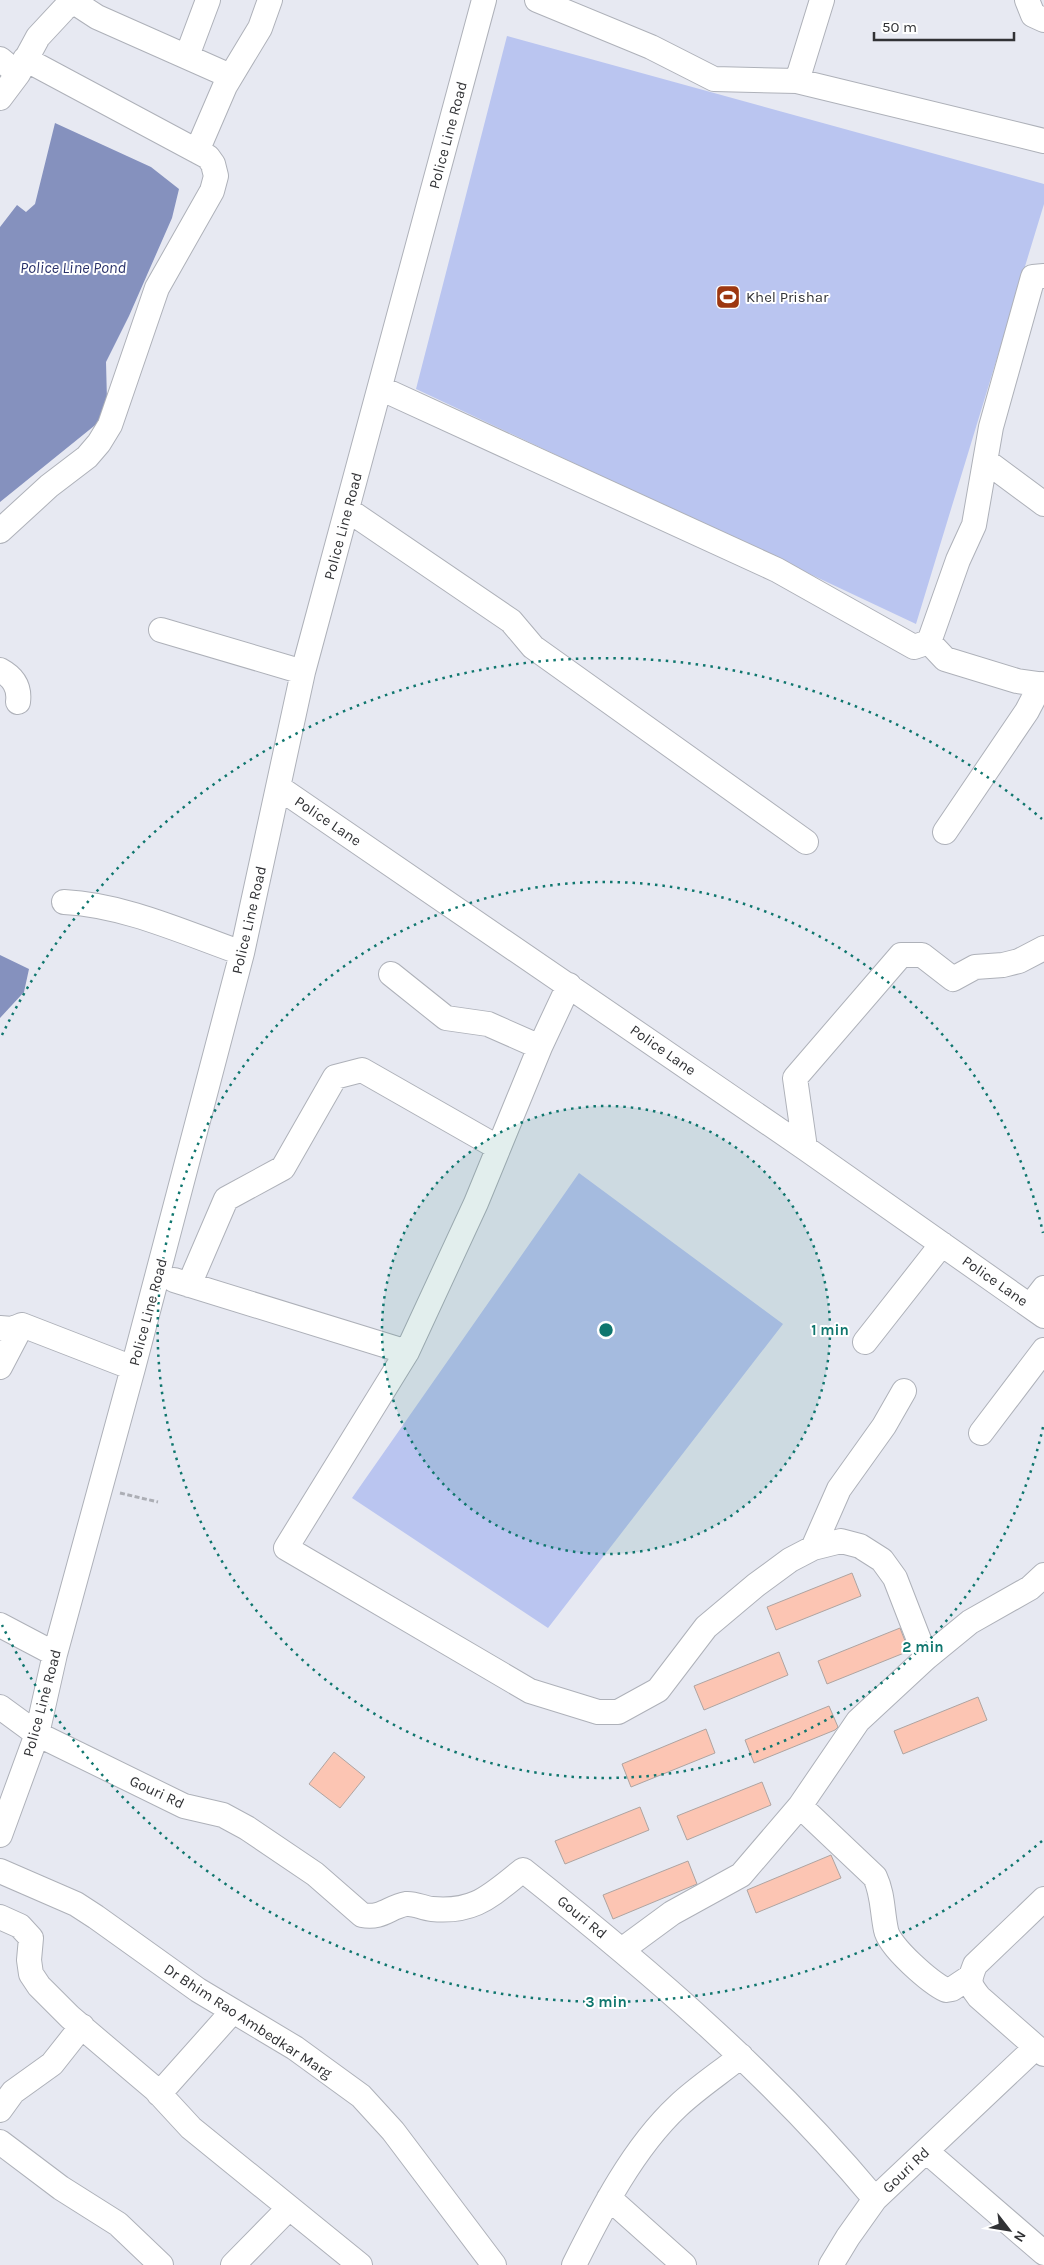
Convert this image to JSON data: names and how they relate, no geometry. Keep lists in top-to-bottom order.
{
  "streets": {
    "street": [
      "Police Line Road",
      "Police Lane",
      "Gouri Rd",
      "Dr Bhim Rao Ambedkar Marg"
    ]
  },
  "crossings": [
    ["Police Line Road", "Police Lane"],
    ["Police Line Road", "Gouri Rd"]
  ],
  "water": ["Police Line Pond"],
  "places": {
    "sports": ["Khel Prishar"]
  },
  "scale_bar": "50 m",
  "north": "bottom right",
  "rings": ["1 min", "2 min", "3 min"]
}
